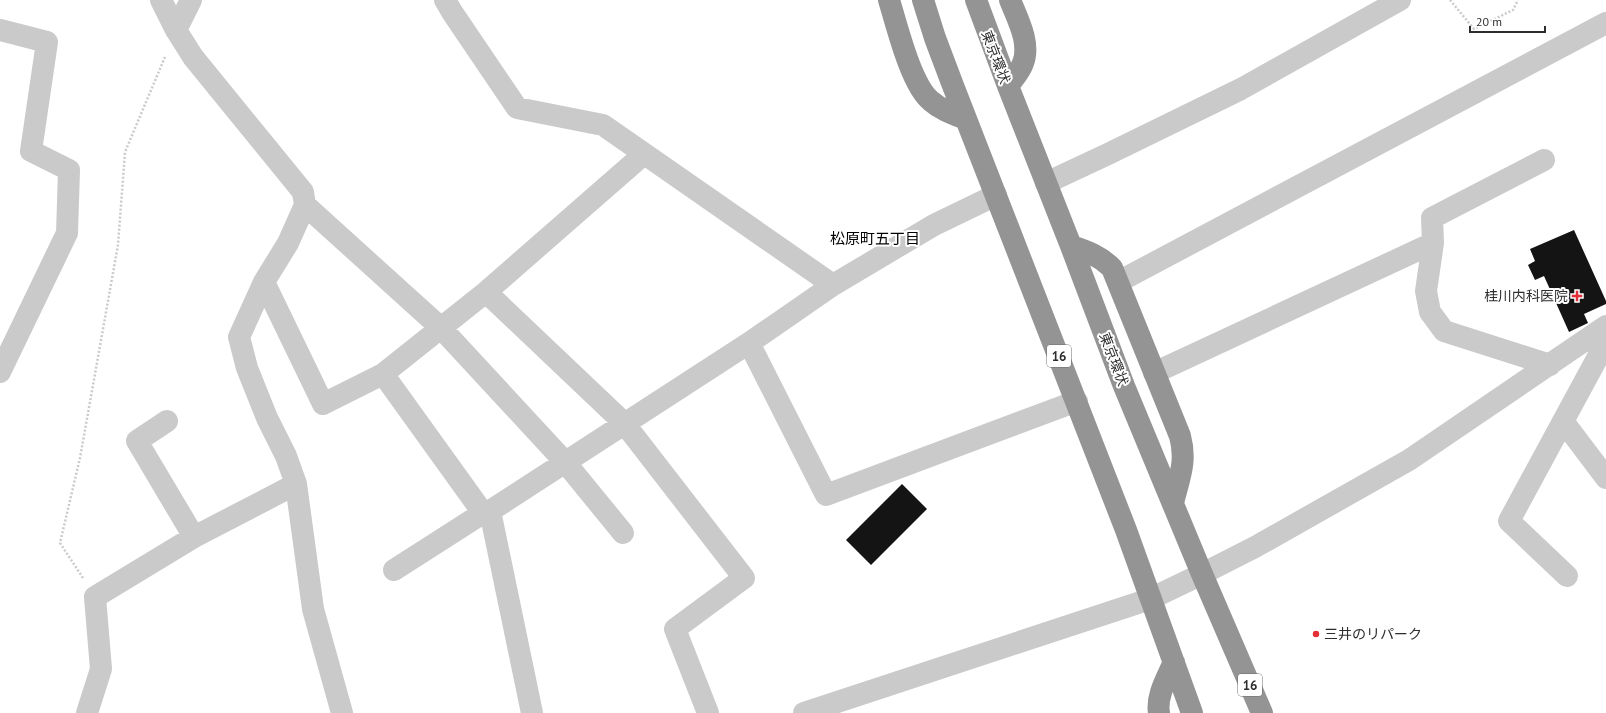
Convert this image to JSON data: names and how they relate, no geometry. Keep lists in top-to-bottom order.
{
  "streets": {
    "highway": ["東京環状", "16"]
  },
  "districts": ["松原町五丁目"],
  "places": {
    "health": ["桂川内科医院"],
    "other": ["三井のリパーク"]
  },
  "scale_bar": "20 m"
}
